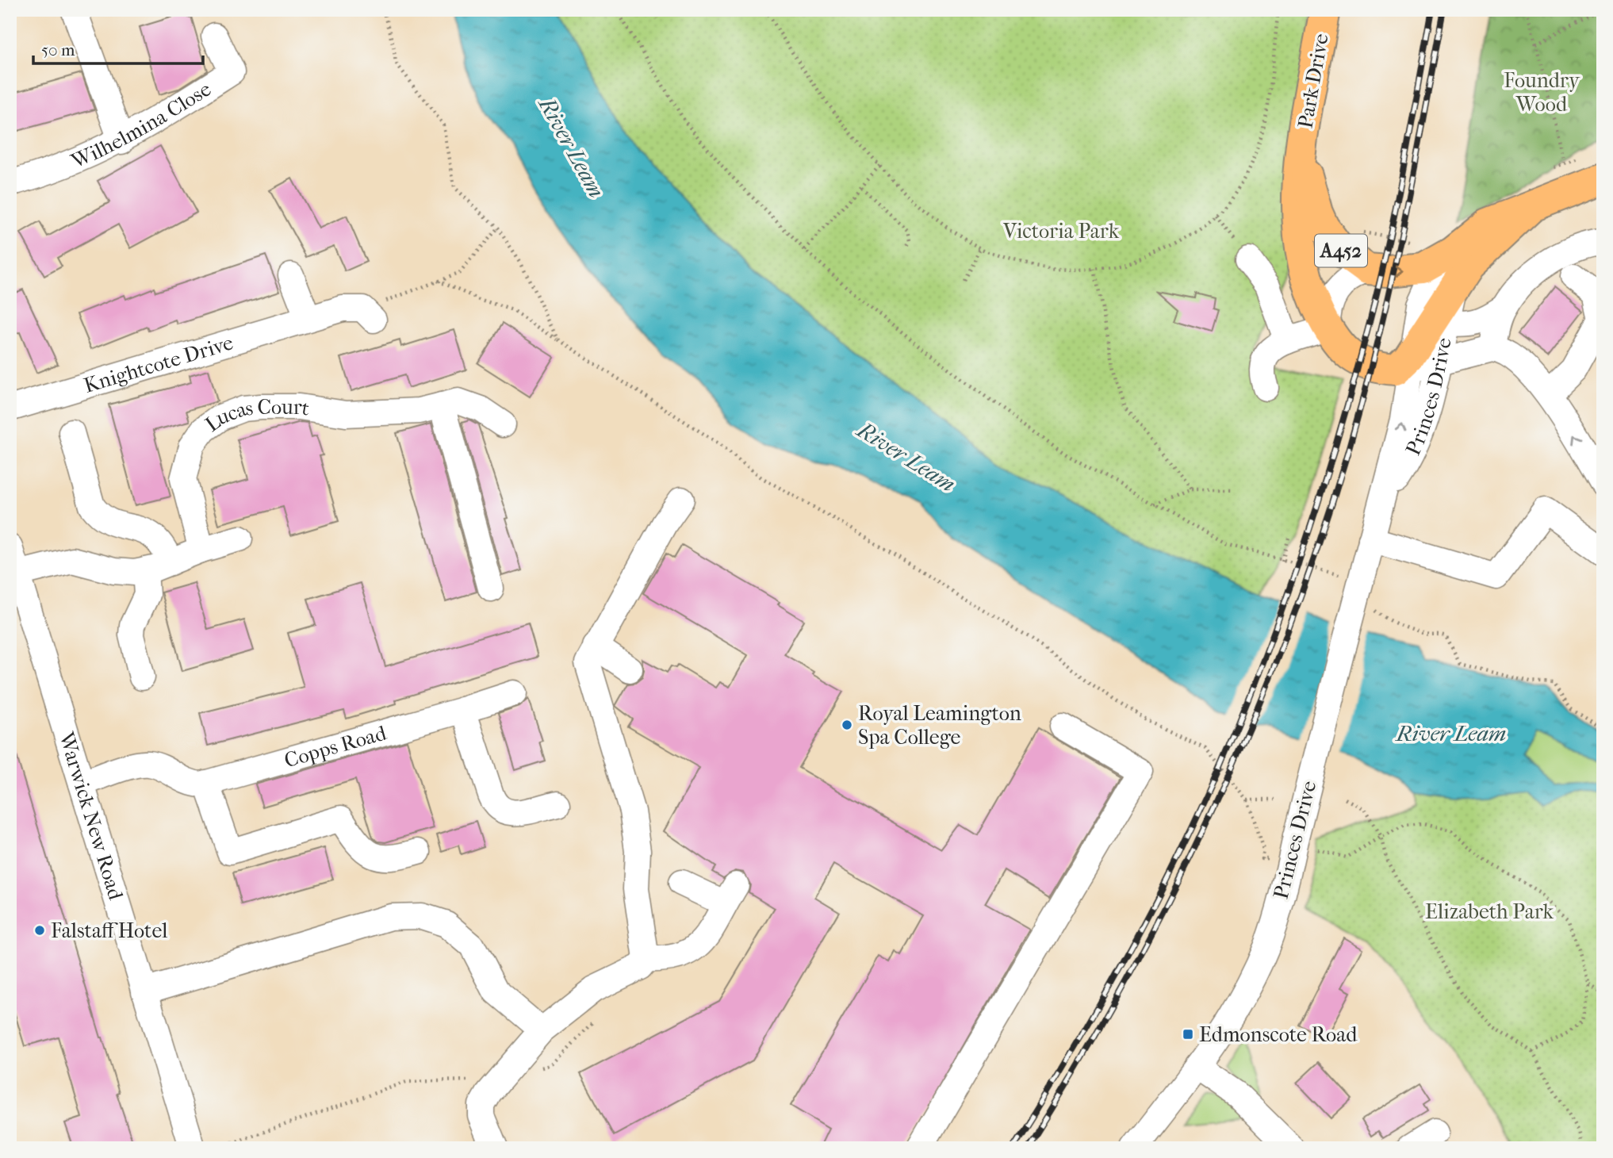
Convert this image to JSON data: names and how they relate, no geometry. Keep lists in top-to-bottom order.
{
  "streets": {
    "highway": ["Park Drive", "A452", "Princes Drive"],
    "street": [
      "Wilhelmina Close",
      "Knightcote Drive",
      "Lucas Court",
      "Copps Road",
      "Warwick New Road"
    ]
  },
  "crossings": [
    ["Park Drive", "A452"],
    ["Park Drive", "Princes Drive"],
    ["A452", "Princes Drive"],
    ["Copps Road", "Warwick New Road"]
  ],
  "water": ["River Leam"],
  "parks": ["Foundry Wood", "Victoria Park", "Elizabeth Park"],
  "places": {
    "other": ["Royal Leamington Spa College", "Falstaff Hotel"],
    "transit": ["Edmonscote Road"]
  },
  "scale_bar": "50 m"
}
